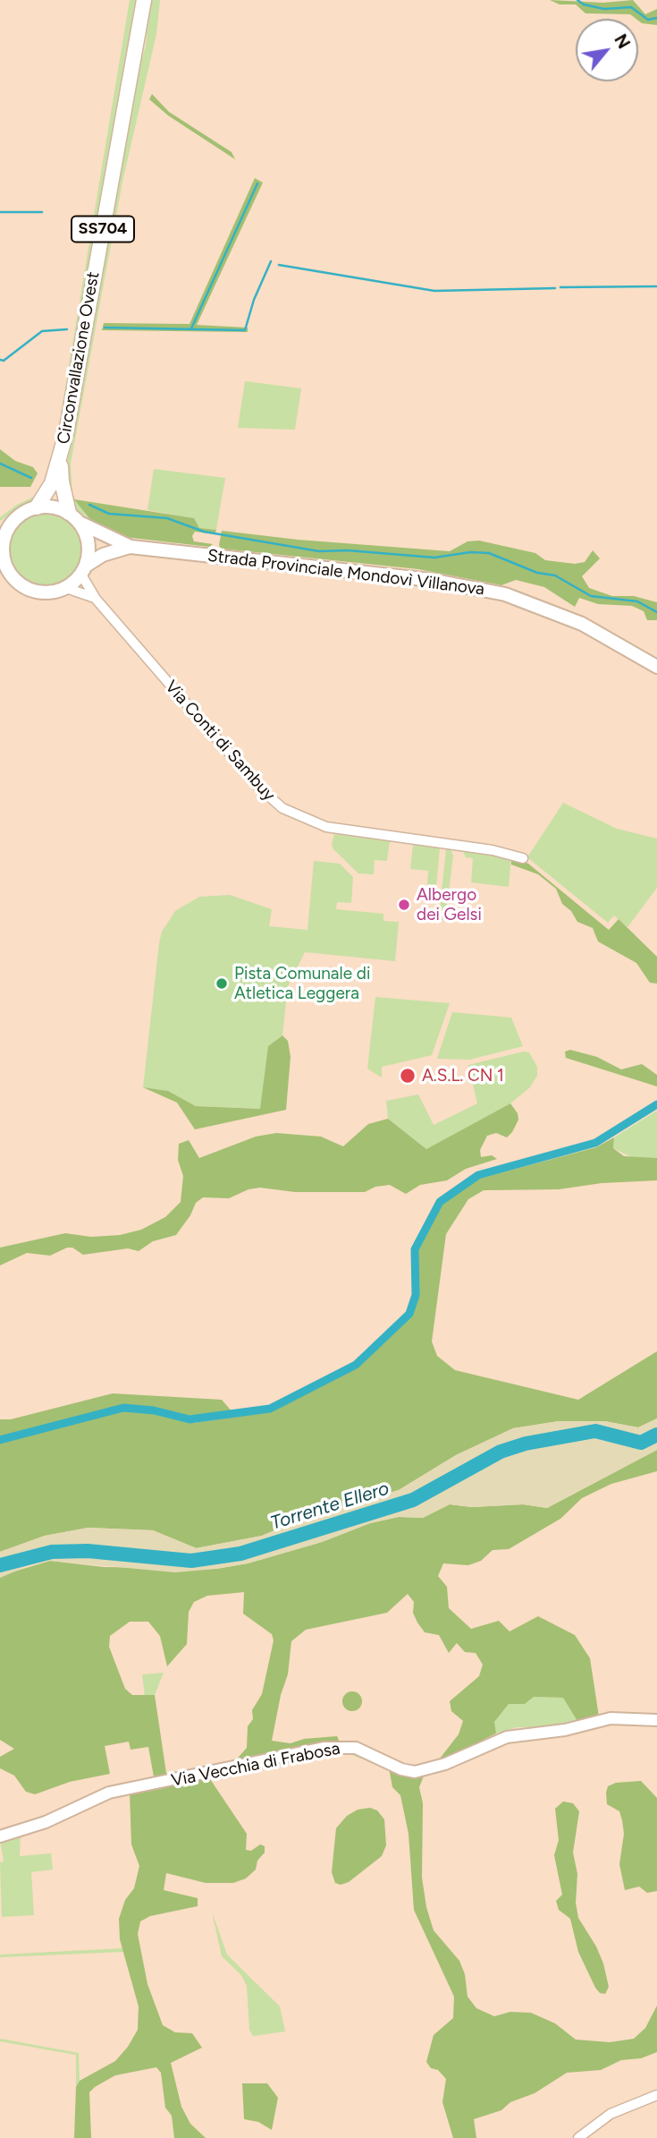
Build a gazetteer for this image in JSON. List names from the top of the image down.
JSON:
{
  "streets": {
    "highway": ["SS704", "Circonvallazione Ovest"],
    "main road": ["Strada Provinciale Mondovì Villanova"],
    "street": ["Via Conti di Sambuy", "Via Vecchia di Frabosa"]
  },
  "crossings": [
    ["SS704", "Circonvallazione Ovest"],
    ["SS704", "Strada Provinciale Mondovì Villanova"],
    ["SS704", "Via Conti di Sambuy"],
    ["Strada Provinciale Mondovì Villanova", "Via Conti di Sambuy"]
  ],
  "water": ["Torrente Ellero"],
  "places": ["Albergo dei Gelsi", "Pista Comunale di Atletica Leggera", "A.S.L. CN 1"],
  "north": "top right"
}
